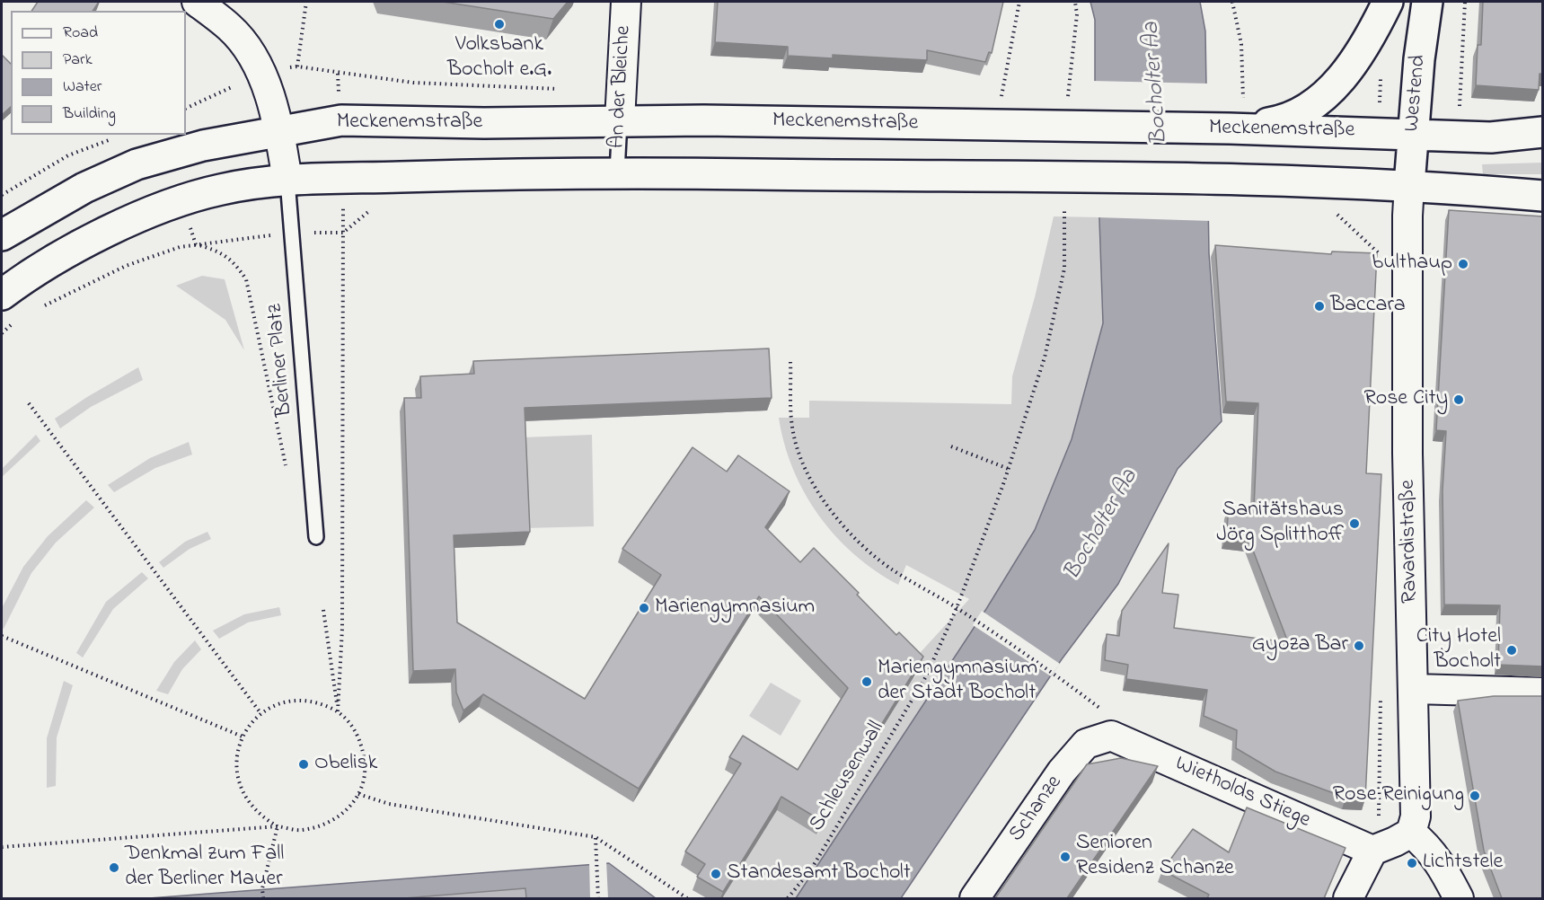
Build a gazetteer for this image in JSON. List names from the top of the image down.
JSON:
{
  "streets": {
    "main road": ["Westend", "Meckenemstraße"],
    "street": [
      "An der Bleiche",
      "Ravardistraße",
      "Wietholds Stiege",
      "Schanze"
    ],
    "lane": ["Berliner Platz"],
    "path": ["Schleusenwall"]
  },
  "crossings": [
    ["An der Bleiche", "Meckenemstraße"],
    ["Westend", "Meckenemstraße"],
    ["Westend", "Ravardistraße"],
    ["Wietholds Stiege", "Schanze"]
  ],
  "water": ["Bocholter Aa"],
  "places": [
    "Volksbank Bocholt e.G.",
    "bulthaup",
    "Baccara",
    "Rose City",
    "Sanitätshaus Jörg Splitthoff",
    "Mariengymnasium",
    "Gyoza Bar",
    "City Hotel Bocholt",
    "Mariengymnasium der Stadt Bocholt",
    "Obelisk",
    "Rose Reinigung",
    "Senioren Residenz Schanze",
    "Lichtstele",
    "Denkmal zum Fall der Berliner Mauer",
    "Standesamt Bocholt"
  ],
  "legend": [
    "Road",
    "Park",
    "Water",
    "Building"
  ]
}
